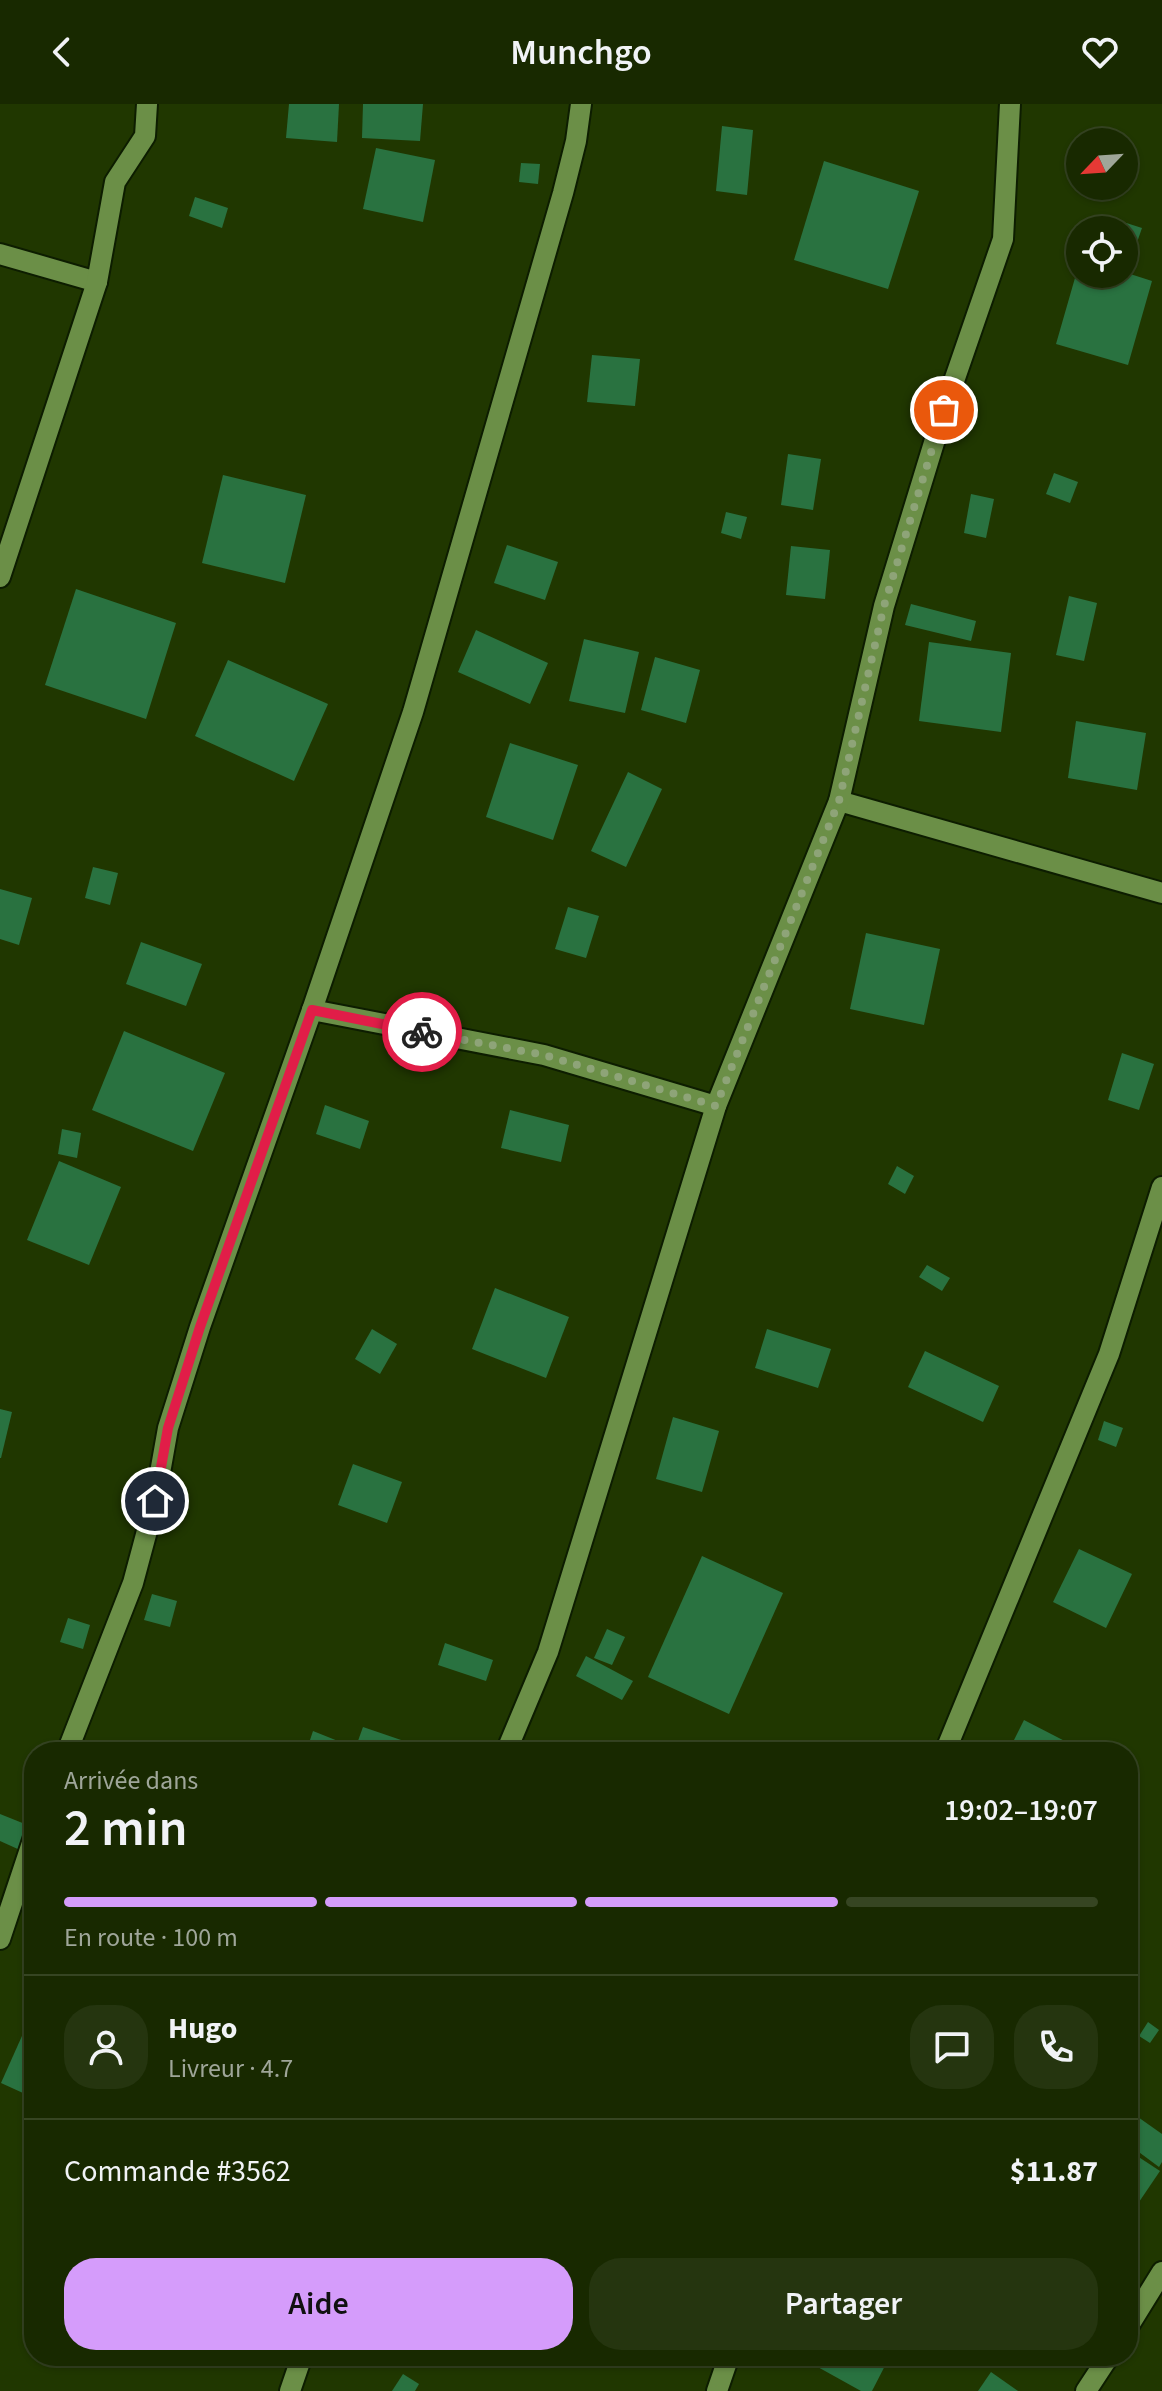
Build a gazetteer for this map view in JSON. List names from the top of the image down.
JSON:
{
  "north": "bottom left",
  "page": {
    "header": "Munchgo",
    "heading": ["2 min", "Arrivée dans", "19:02–19:07"],
    "panel": [
      "Hugo",
      "Livreur · 4.7",
      "Commande #3562",
      "$11.87"
    ],
    "bar": "En route · 100 m",
    "buttons": ["Aide", "Partager"]
  }
}
